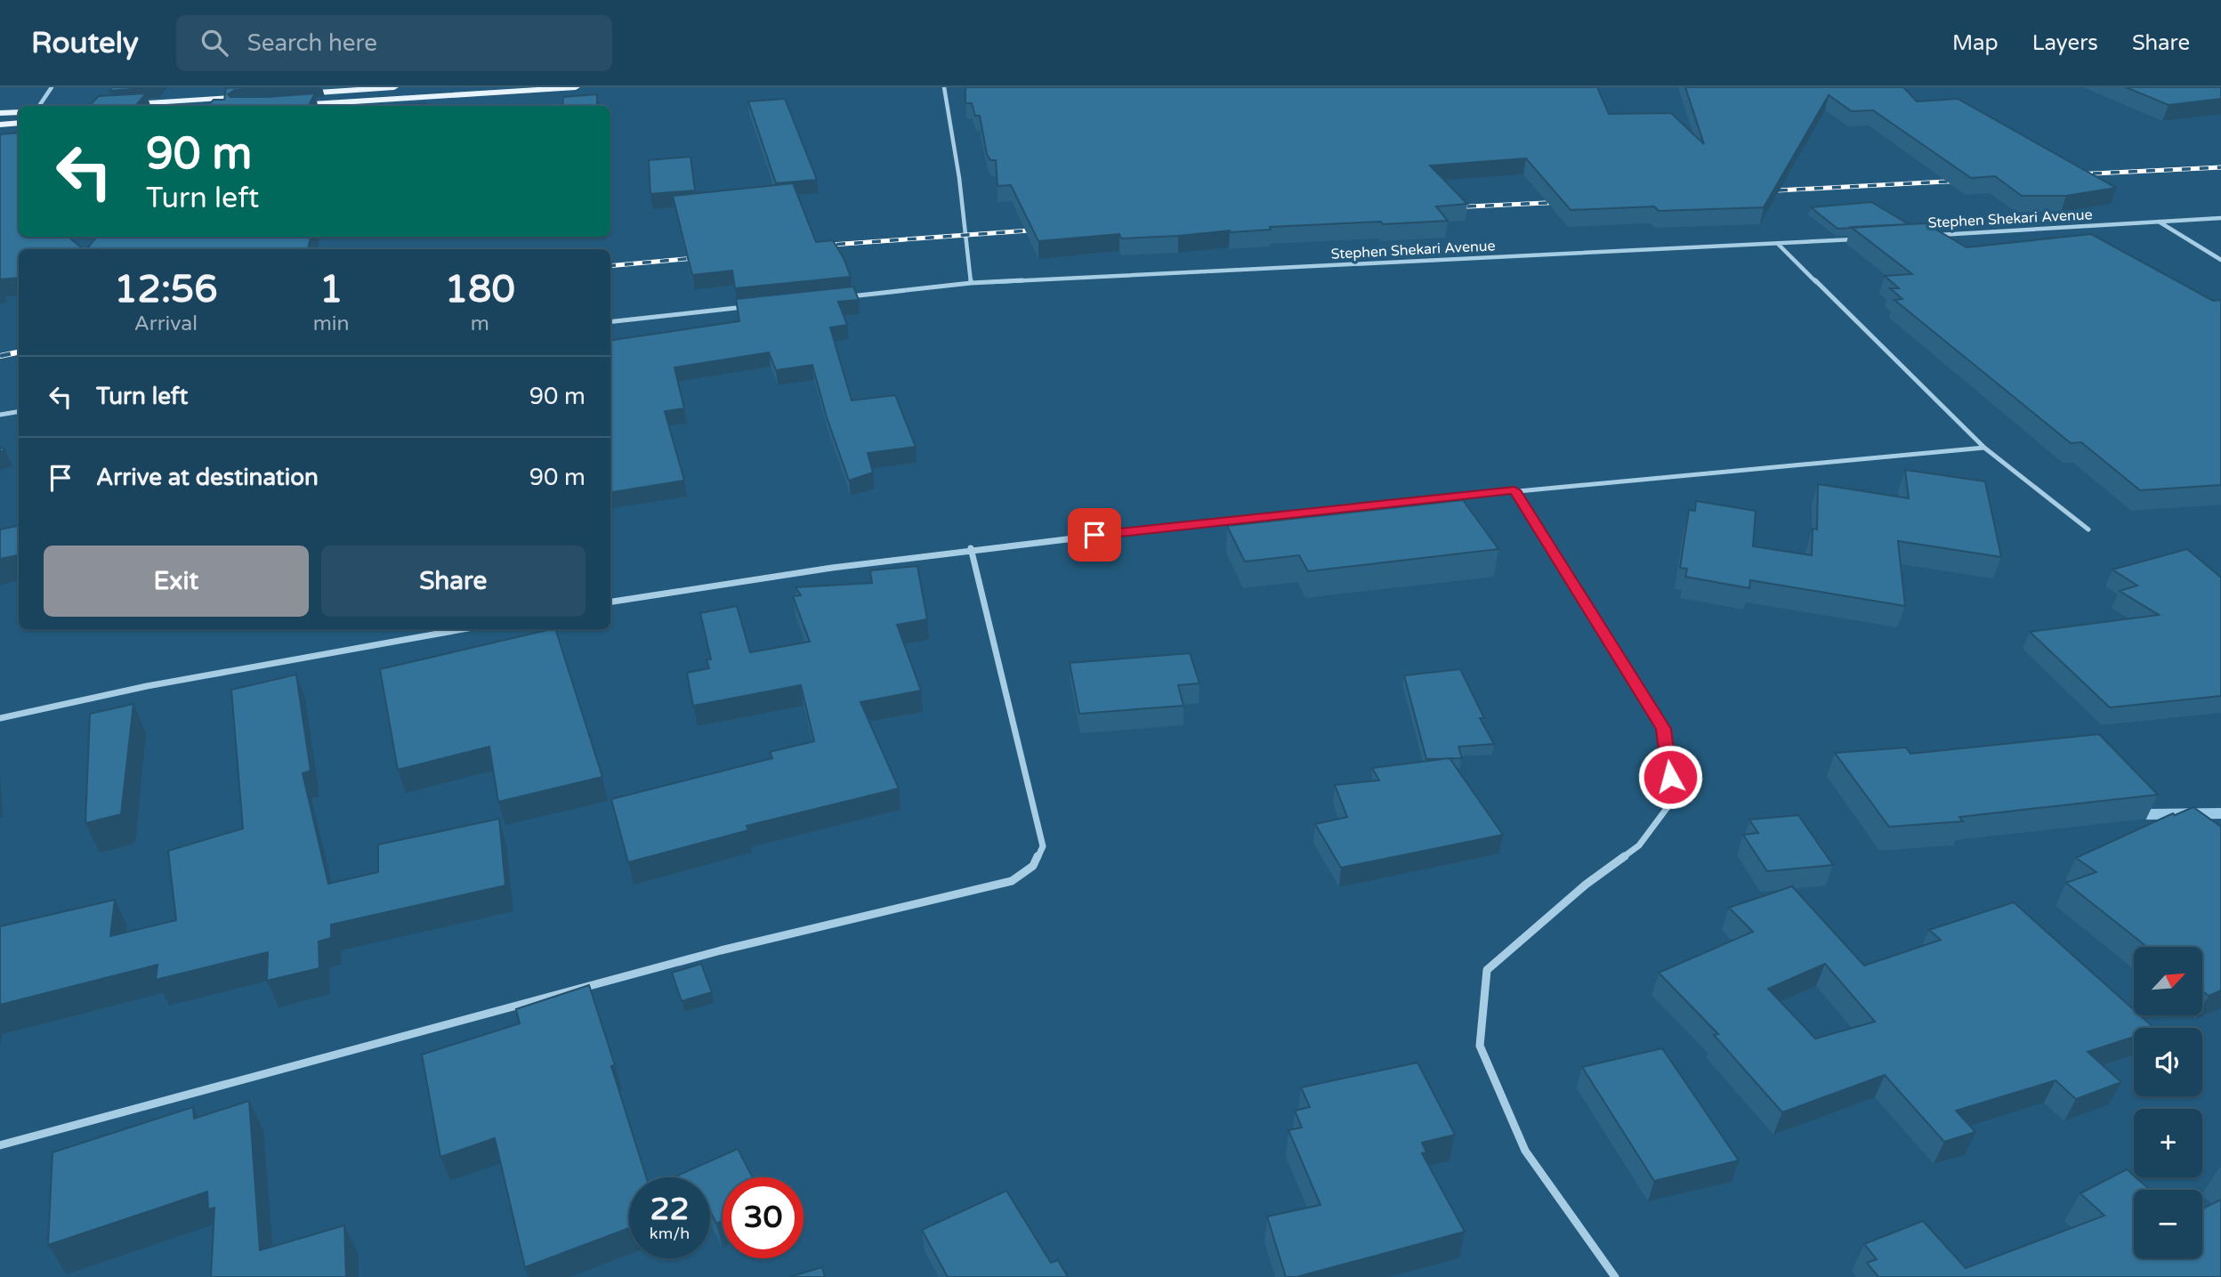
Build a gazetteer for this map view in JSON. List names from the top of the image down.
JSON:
{
  "streets": {
    "street": ["Stephen Shekari Avenue"]
  },
  "north": "top right",
  "page": {
    "header": "Routely",
    "search": "Search here",
    "nav": ["Map", "Layers", "Share"],
    "turn": ["90 m", "Turn left"],
    "eta": [
      "12:56",
      "Arrival",
      "1",
      "min",
      "180",
      "m"
    ],
    "list": [
      {
        "name": "Turn left",
        "value": "90 m"
      },
      {
        "name": "Arrive at destination",
        "value": "90 m"
      }
    ],
    "buttons": ["Exit", "Share"],
    "map_buttons": ["+", "−"],
    "speed": "22 km/h",
    "limit": "30"
  }
}
